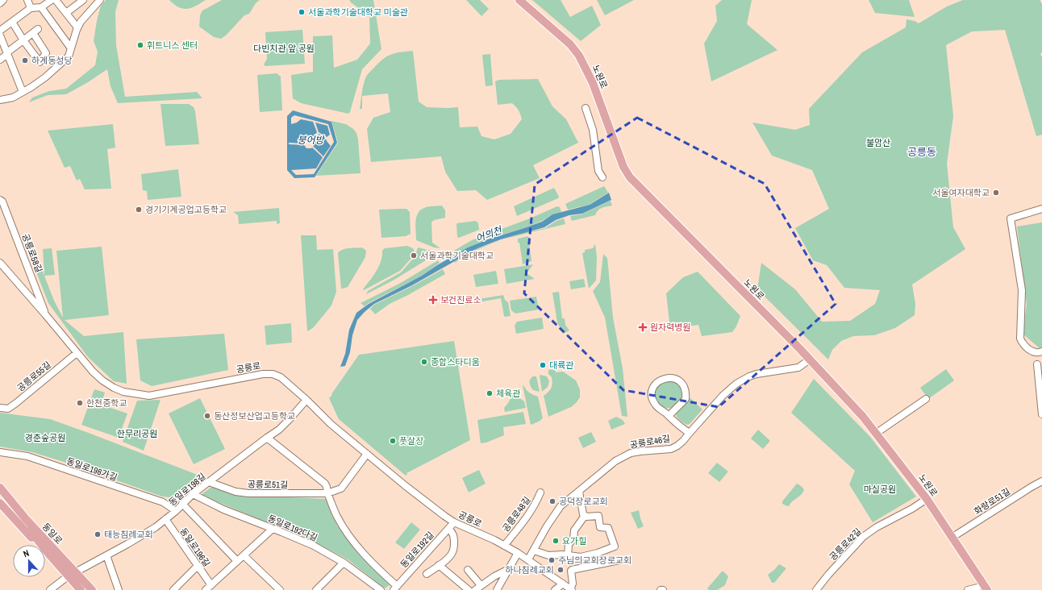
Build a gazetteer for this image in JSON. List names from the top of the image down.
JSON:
{
  "streets": {
    "main road": ["노원로", "동일로"],
    "street": [
      "공릉로58길",
      "공릉로",
      "공릉로55길",
      "공릉로46길",
      "동일로198가길",
      "공릉로51길",
      "동일로198길",
      "화랑로51길",
      "공릉로48길",
      "동일로192다길",
      "공릉로42길",
      "동일로196길",
      "동일로192길"
    ]
  },
  "crossings": [
    ["노원로", "공릉로46길"],
    ["노원로", "화랑로51길"],
    ["노원로", "공릉로42길"],
    ["공릉로58길", "공릉로"],
    ["공릉로", "공릉로55길"],
    ["공릉로", "공릉로46길"],
    ["공릉로", "공릉로51길"],
    ["공릉로", "동일로198길"],
    ["공릉로", "공릉로48길"],
    ["공릉로", "동일로192길"],
    ["동일로198가길", "동일로198길"],
    ["공릉로51길", "동일로198길"],
    ["동일로198길", "동일로192다길"],
    ["동일로198길", "동일로"],
    ["동일로198길", "동일로196길"]
  ],
  "districts": ["공릉동"],
  "water": ["붕어방", "어의천"],
  "parks": [
    "다빈치관 앞 공원",
    "불암산",
    "한무리공원",
    "경춘숲공원",
    "마실공원"
  ],
  "places": {
    "other": [
      "서울과학기술대학교 미술관",
      "휘트니스 센터",
      "하계동성당",
      "서울여자대학교",
      "경기기계공업고등학교",
      "서울과학기술대학교",
      "종합스타디움",
      "대륙관",
      "체육관",
      "한천중학교",
      "동산정보산업고등학교",
      "풋살장",
      "공덕장로교회",
      "태능침례교회",
      "요가힐",
      "주님의교회장로교회",
      "하나침례교회"
    ],
    "health": ["보건진료소", "원자력병원"]
  },
  "north": "top"
}
